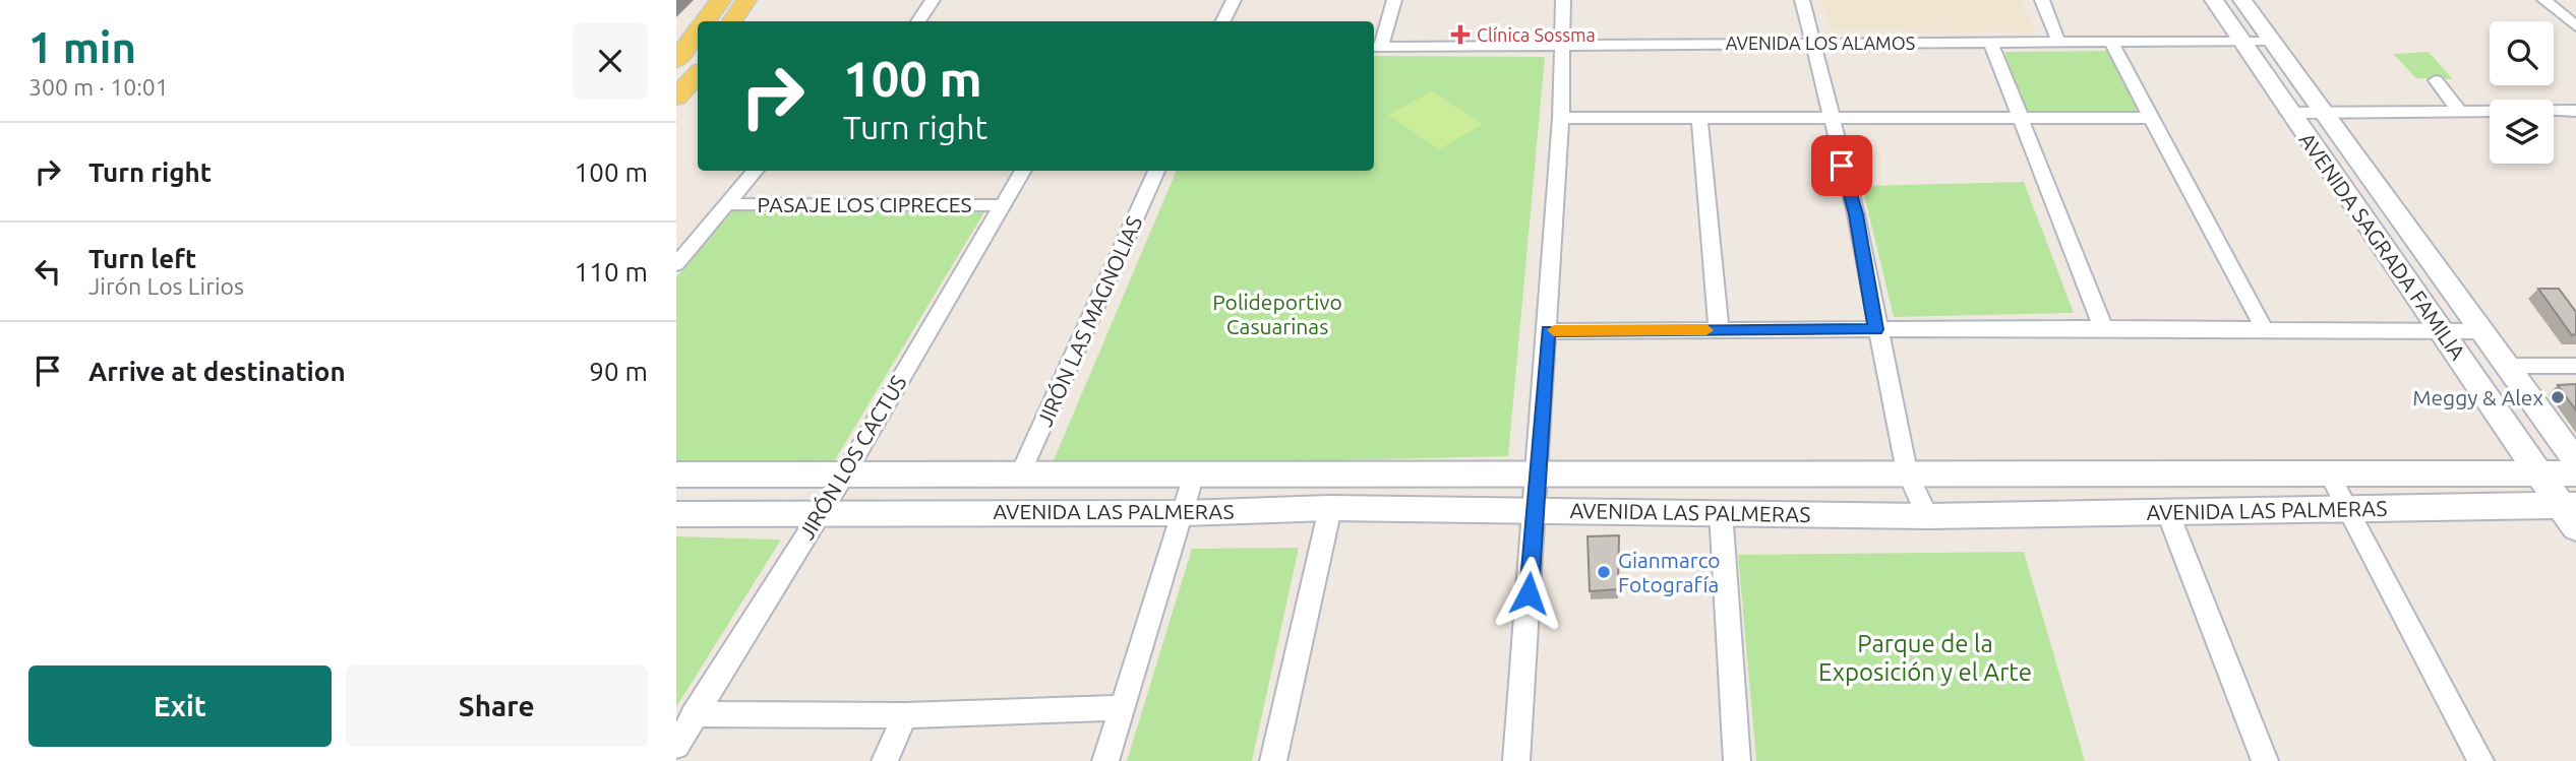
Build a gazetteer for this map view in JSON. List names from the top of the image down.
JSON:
{
  "streets": {
    "main road": ["AVENIDA SAGRADA FAMILIA", "AVENIDA LAS PALMERAS"],
    "street": [
      "AVENIDA LOS ALAMOS",
      "PASAJE LOS CIPRECES",
      "JIRÓN LAS MAGNOLIAS",
      "JIRÓN LOS CACTUS"
    ]
  },
  "crossings": [
    ["AVENIDA LOS ALAMOS", "AVENIDA SAGRADA FAMILIA"],
    ["PASAJE LOS CIPRECES", "JIRÓN LOS CACTUS"],
    ["AVENIDA SAGRADA FAMILIA", "AVENIDA LAS PALMERAS"],
    ["JIRÓN LAS MAGNOLIAS", "AVENIDA LAS PALMERAS"],
    ["JIRÓN LOS CACTUS", "AVENIDA LAS PALMERAS"]
  ],
  "parks": ["Polideportivo Casuarinas", "Parque de la Exposición y el Arte"],
  "places": {
    "health": ["Clínica Sossma"],
    "other": ["Meggy & Alex", "Gianmarco Fotografía"]
  },
  "page": {
    "heading": ["1 min", "300 m · 10:01"],
    "turn": ["100 m", "Turn right"],
    "list": [
      {
        "name": "Turn right",
        "value": "100 m"
      },
      {
        "name": "Turn left",
        "note": "Jirón Los Lirios",
        "value": "110 m"
      },
      {
        "name": "Arrive at destination",
        "value": "90 m"
      }
    ],
    "buttons": ["Exit", "Share"]
  }
}
